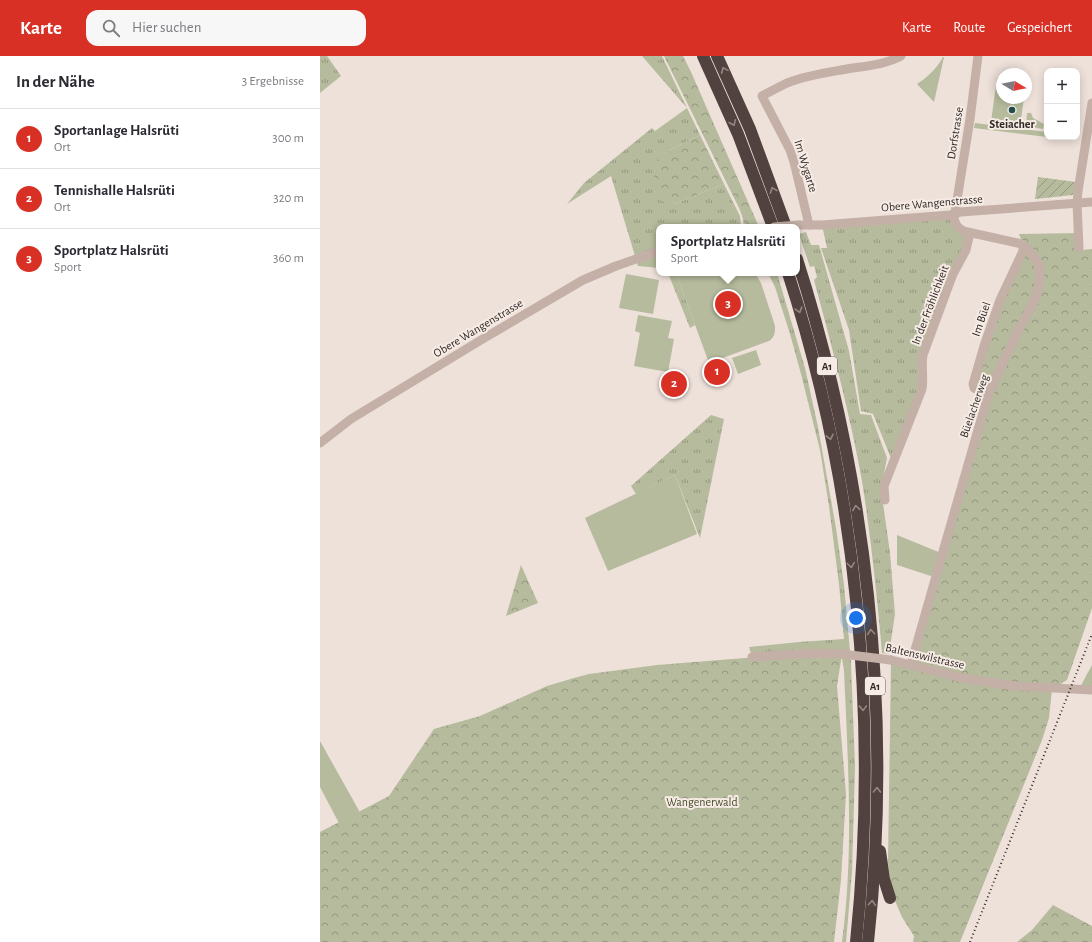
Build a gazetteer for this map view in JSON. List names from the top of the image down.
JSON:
{
  "streets": {
    "highway": ["A1"],
    "street": [
      "Dorfstrasse",
      "Im Wygarte",
      "Obere Wangenstrasse",
      "In der Fröhlichkeit",
      "Im Büel",
      "Büelacherweg",
      "Baltenswilstrasse"
    ]
  },
  "crossings": [
    ["Dorfstrasse", "Obere Wangenstrasse"],
    ["Im Wygarte", "Obere Wangenstrasse"],
    ["Im Büel", "Büelacherweg"],
    ["Büelacherweg", "Baltenswilstrasse"]
  ],
  "parks": ["Wangenerwald"],
  "places": ["Steiacher"],
  "north": "right",
  "page": {
    "header": "Karte",
    "search": "Hier suchen",
    "nav": ["Karte", "Route", "Gespeichert"],
    "heading": ["In der Nähe", "3 Ergebnisse"],
    "map_buttons": ["+", "−"],
    "list": [
      {
        "mark": "1",
        "name": "Sportanlage Halsrüti",
        "note": "Ort",
        "value": "300 m"
      },
      {
        "mark": "2",
        "name": "Tennishalle Halsrüti",
        "note": "Ort",
        "value": "320 m"
      },
      {
        "mark": "3",
        "name": "Sportplatz Halsrüti",
        "note": "Sport",
        "value": "360 m"
      }
    ],
    "popup": ["Sportplatz Halsrüti", "Sport"],
    "pins": ["3", "1", "2"]
  }
}
